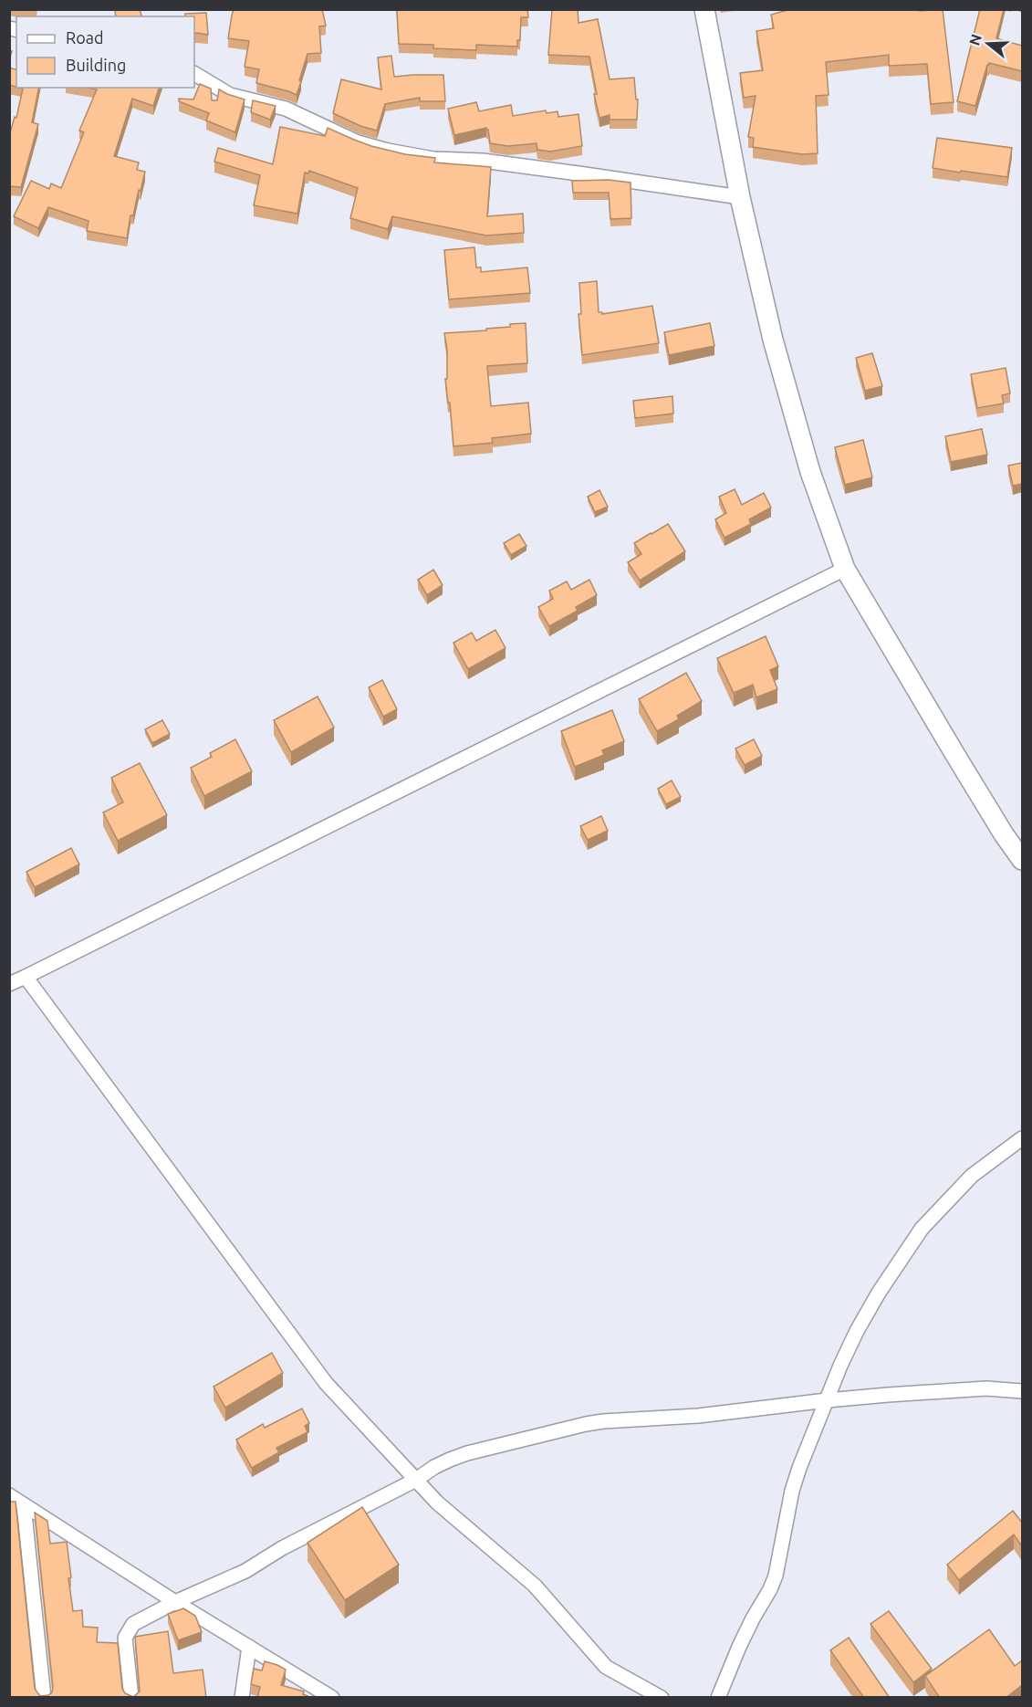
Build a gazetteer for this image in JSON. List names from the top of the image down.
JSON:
{
  "legend": ["Road", "Building"],
  "north": "left"
}
